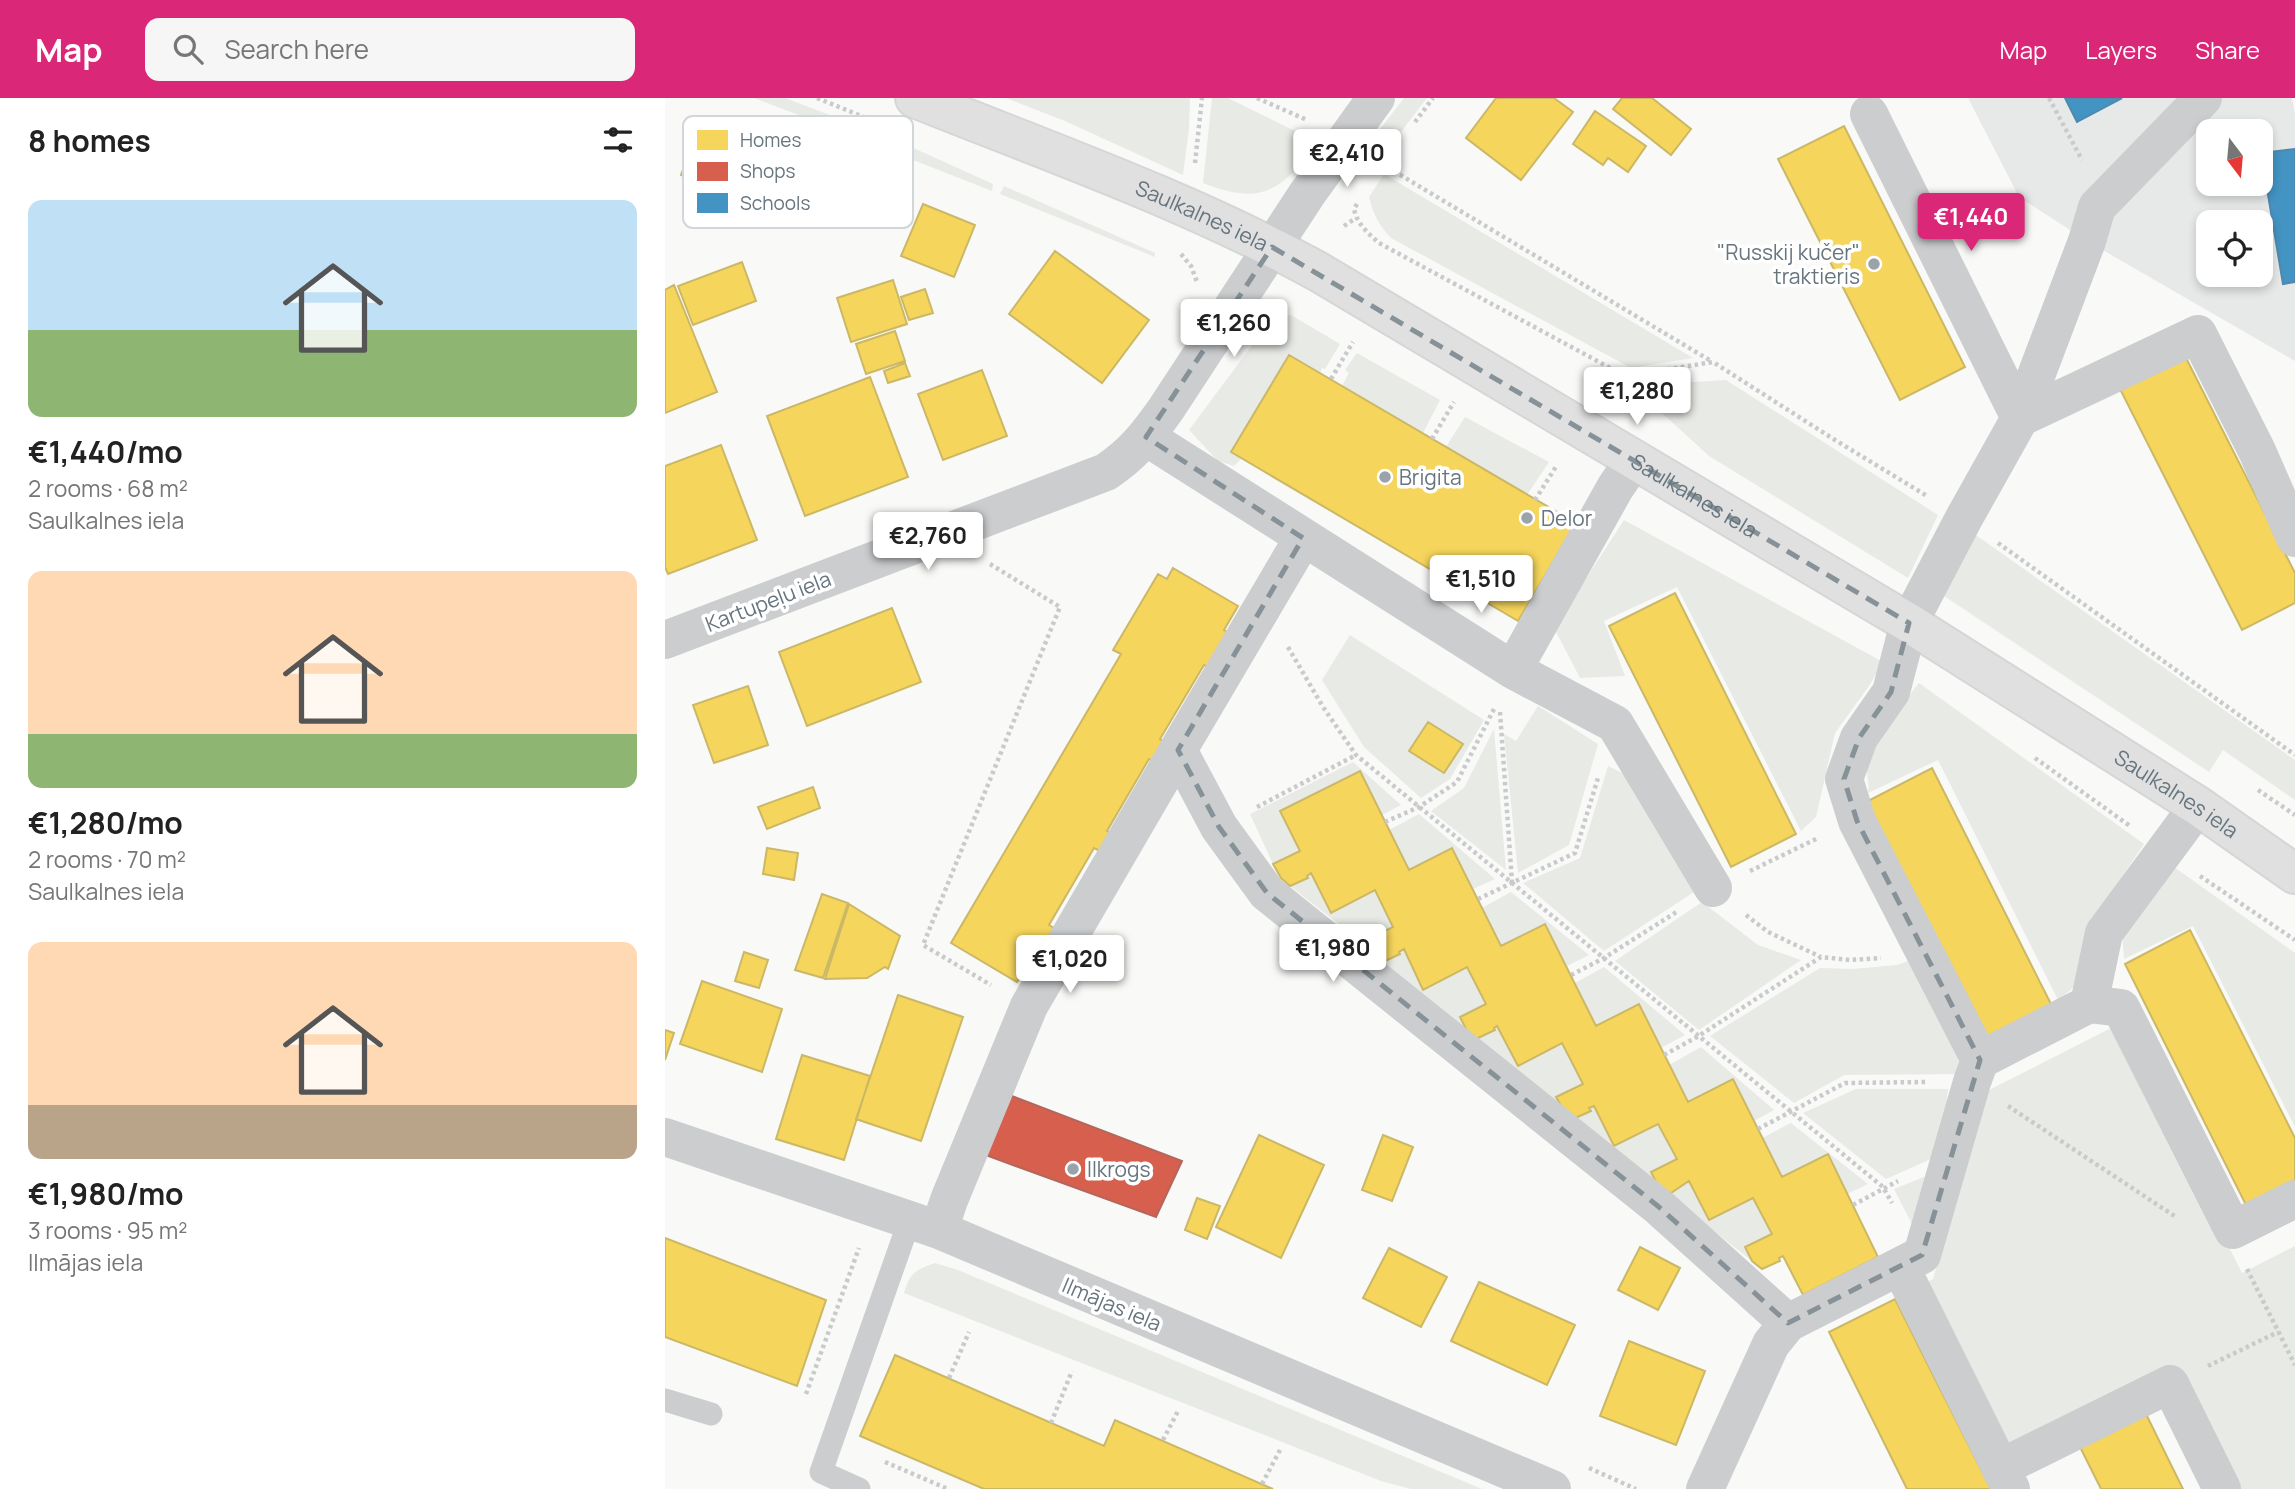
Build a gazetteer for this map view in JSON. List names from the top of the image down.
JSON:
{
  "streets": {
    "street": ["Saulkalnes iela", "Kartupeļu iela", "Ilmājas iela"]
  },
  "crossings": [
    ["Saulkalnes iela", "Kartupeļu iela"]
  ],
  "places": [
    "\"Russkij kučer\" traktieris",
    "Brigita",
    "Delor",
    "Ilkrogs"
  ],
  "legend": ["Homes", "Shops", "Schools"],
  "north": "bottom",
  "page": {
    "header": "Map",
    "search": "Search here",
    "nav": ["Map", "Layers", "Share"],
    "heading": "8 homes",
    "price": [
      "€2,410",
      "€1,440",
      "€1,260",
      "€1,280",
      "€2,760",
      "€1,510",
      "€1,980",
      "€1,020"
    ],
    "list": [
      {
        "name": "€1,440/mo",
        "note": "2 rooms · 68 m² · Saulkalnes iela"
      },
      {
        "name": "€1,280/mo",
        "note": "2 rooms · 70 m² · Saulkalnes iela"
      },
      {
        "name": "€1,980/mo",
        "note": "3 rooms · 95 m² · Ilmājas iela"
      }
    ]
  }
}
